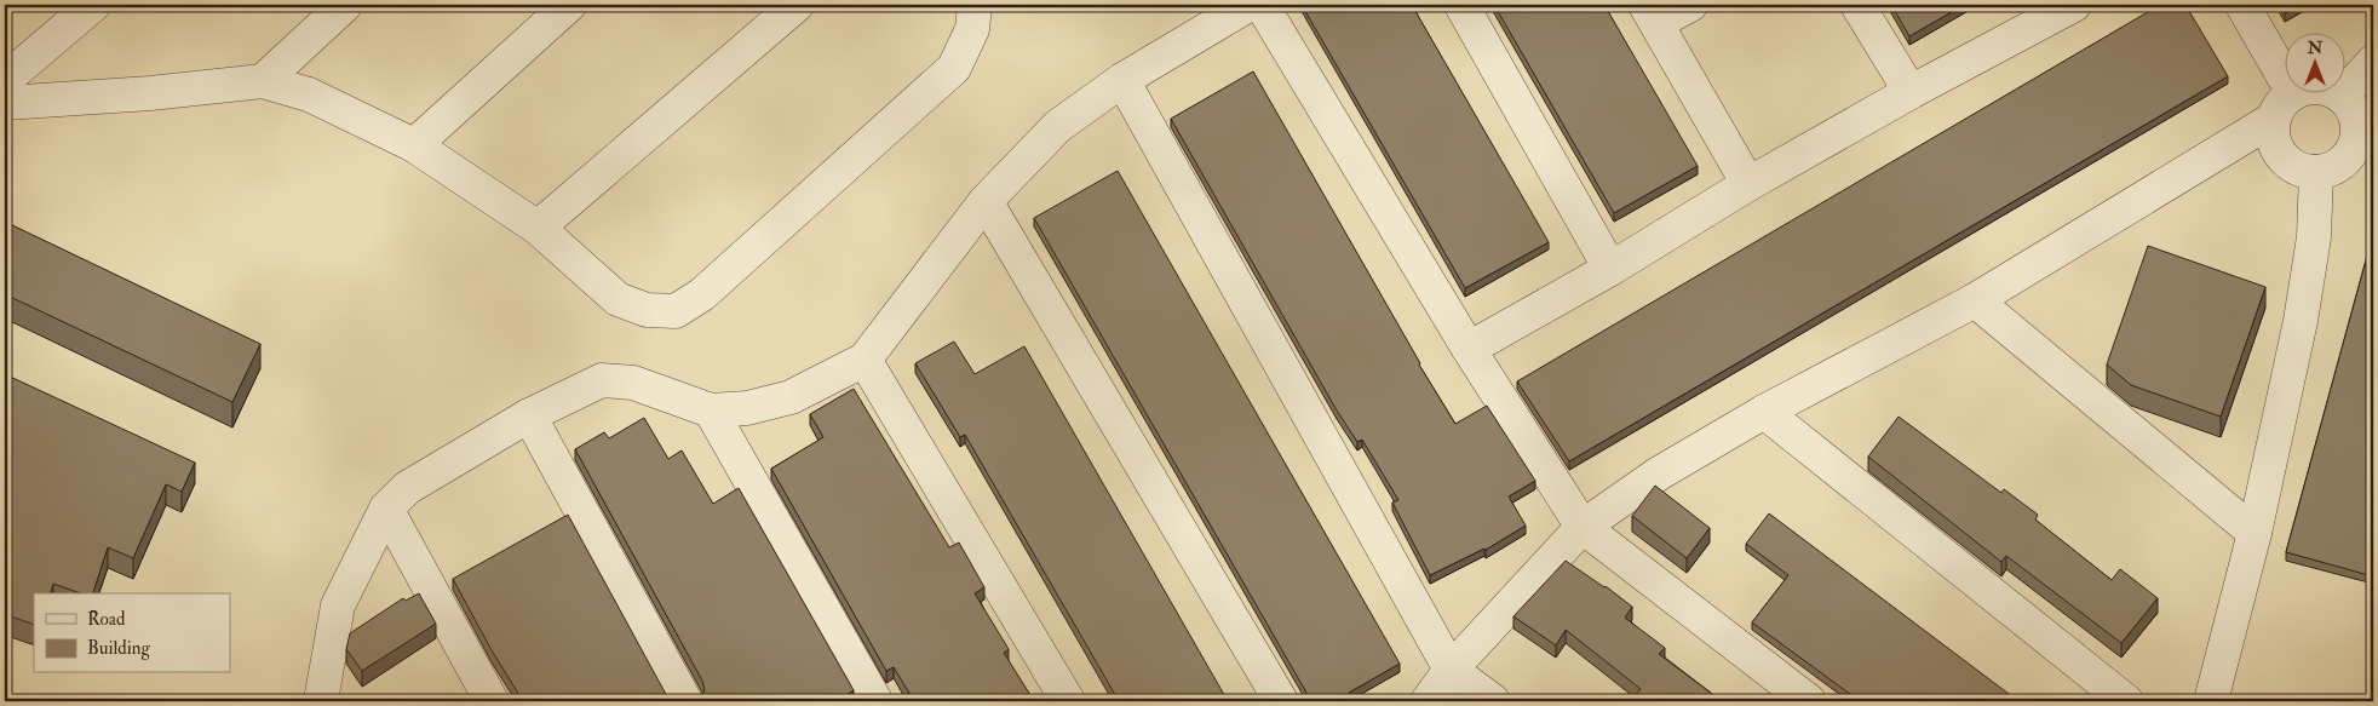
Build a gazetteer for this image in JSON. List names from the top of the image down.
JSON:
{
  "legend": ["Road", "Building"],
  "north": "top"
}
